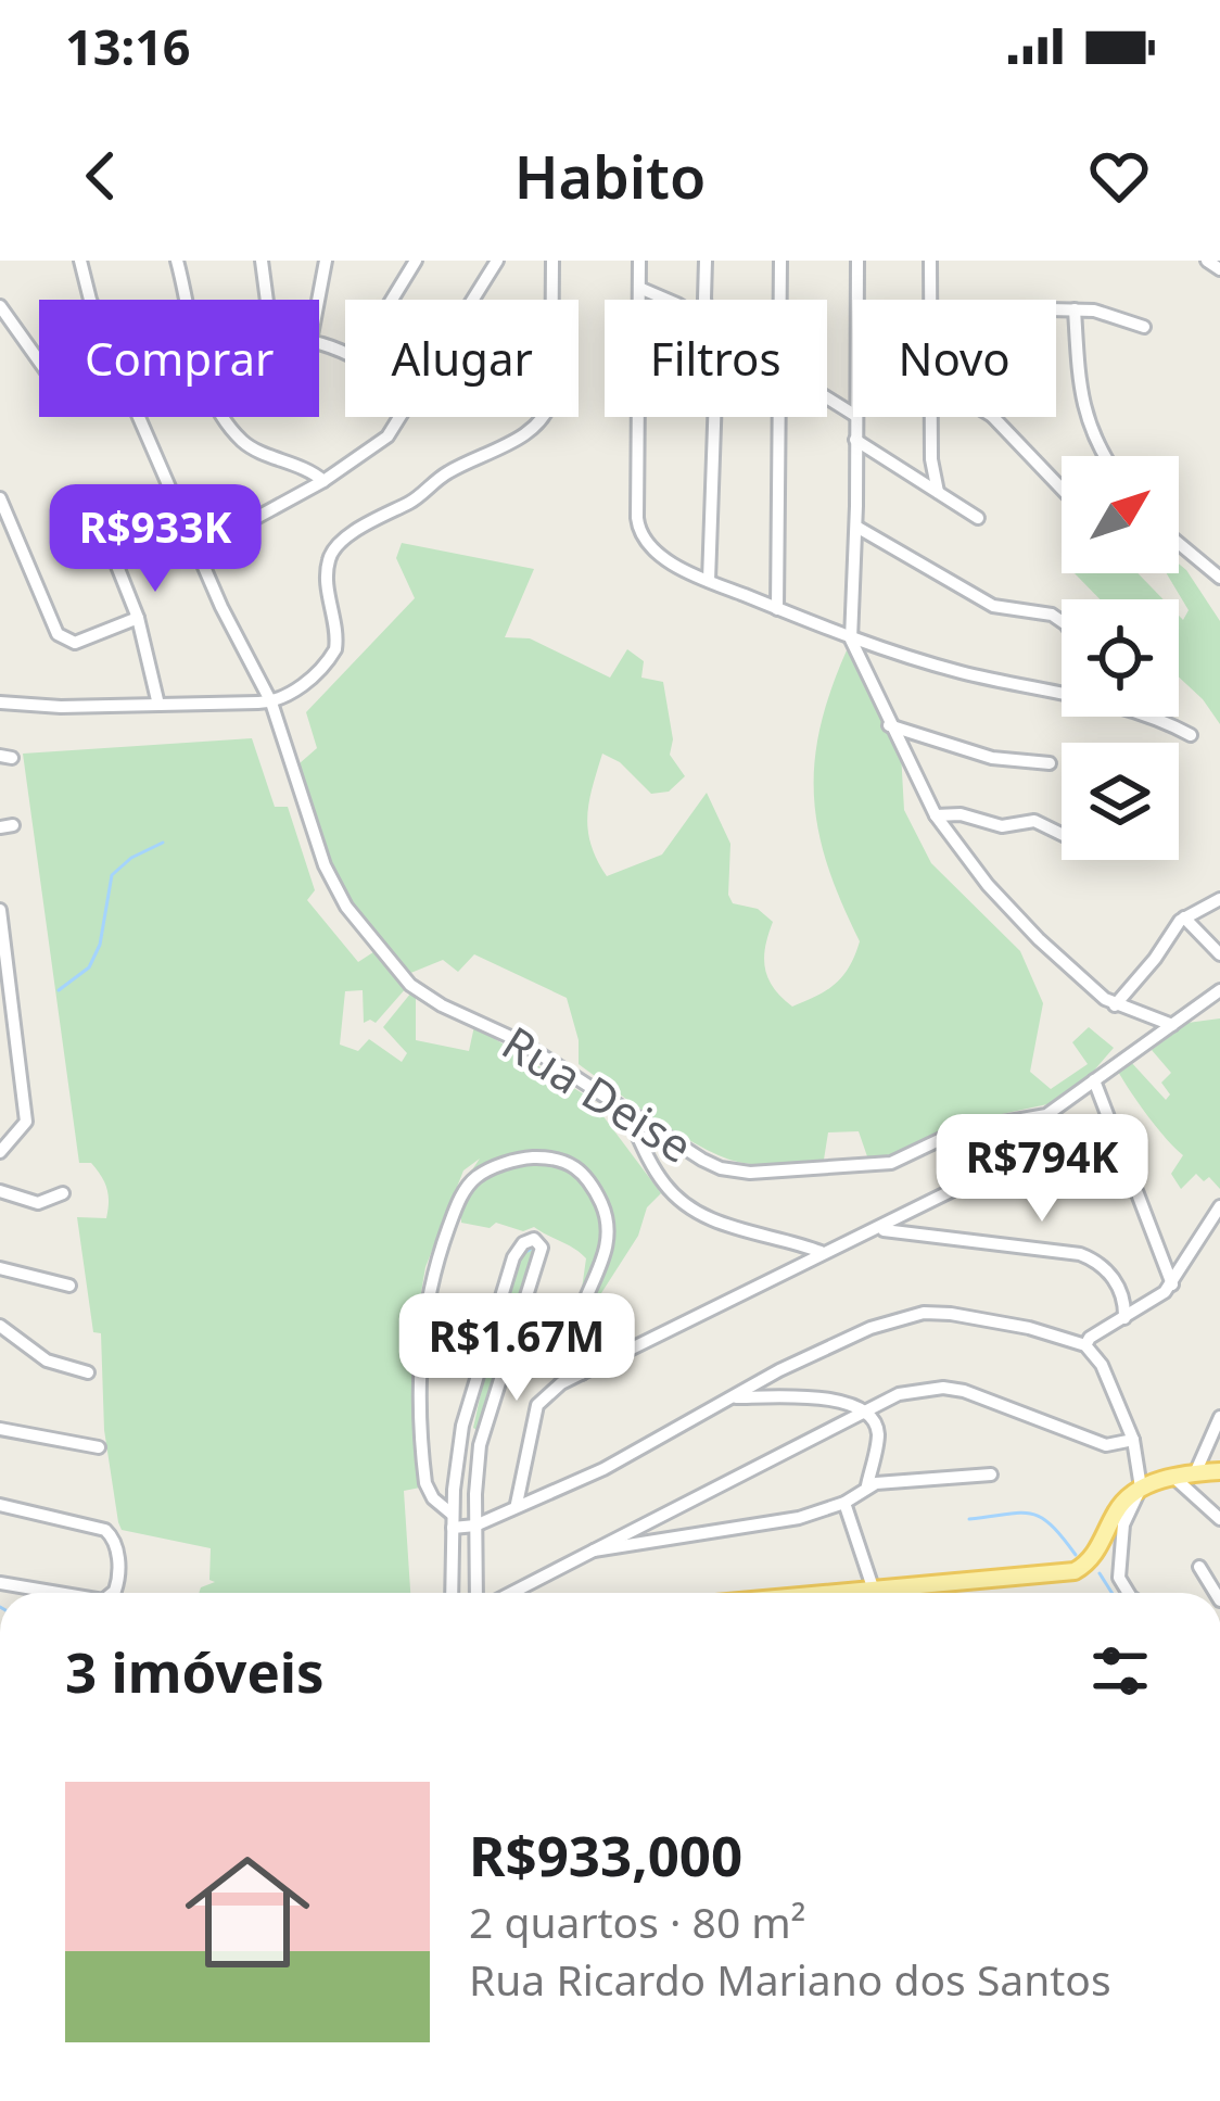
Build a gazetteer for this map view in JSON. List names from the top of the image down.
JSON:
{
  "streets": {
    "street": ["Rua Deise"]
  },
  "north": "top right",
  "page": {
    "status": "13:16",
    "header": "Habito",
    "chip": [
      "Comprar",
      "Alugar",
      "Filtros",
      "Novo"
    ],
    "price": ["R$933K", "R$794K", "R$1.67M"],
    "heading": "3 imóveis",
    "list": [
      {
        "name": "R$933,000",
        "note": "2 quartos · 80 m² · Rua Ricardo Mariano dos Santos"
      }
    ]
  }
}
